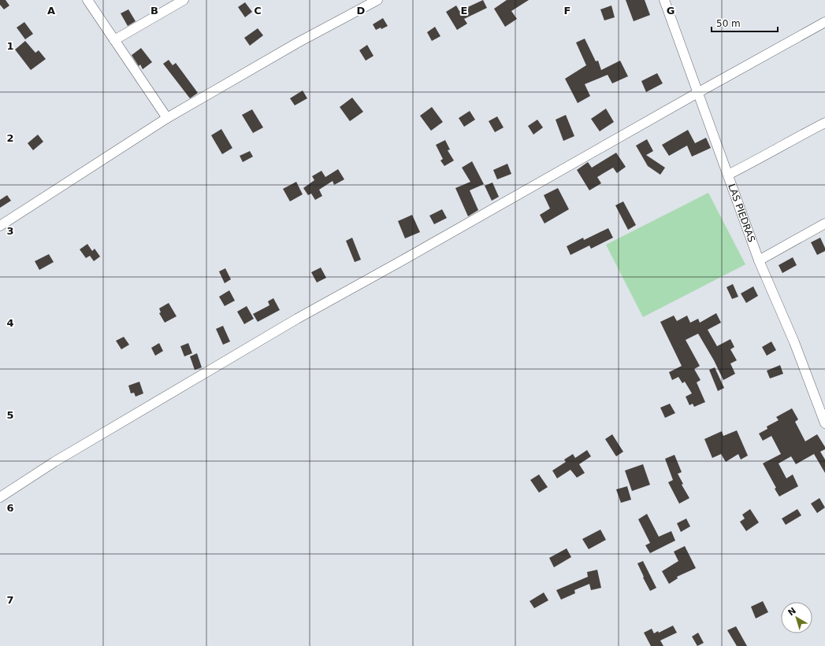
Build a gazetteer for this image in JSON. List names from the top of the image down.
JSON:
{
  "streets": {
    "street": ["LAS PIEDRAS"]
  },
  "scale_bar": "50 m",
  "north": "top left",
  "grid": {
    "columns": [
      "A",
      "B",
      "C",
      "D",
      "E",
      "F",
      "G"
    ],
    "rows": [
      "1",
      "2",
      "3",
      "4",
      "5",
      "6",
      "7"
    ]
  }
}
